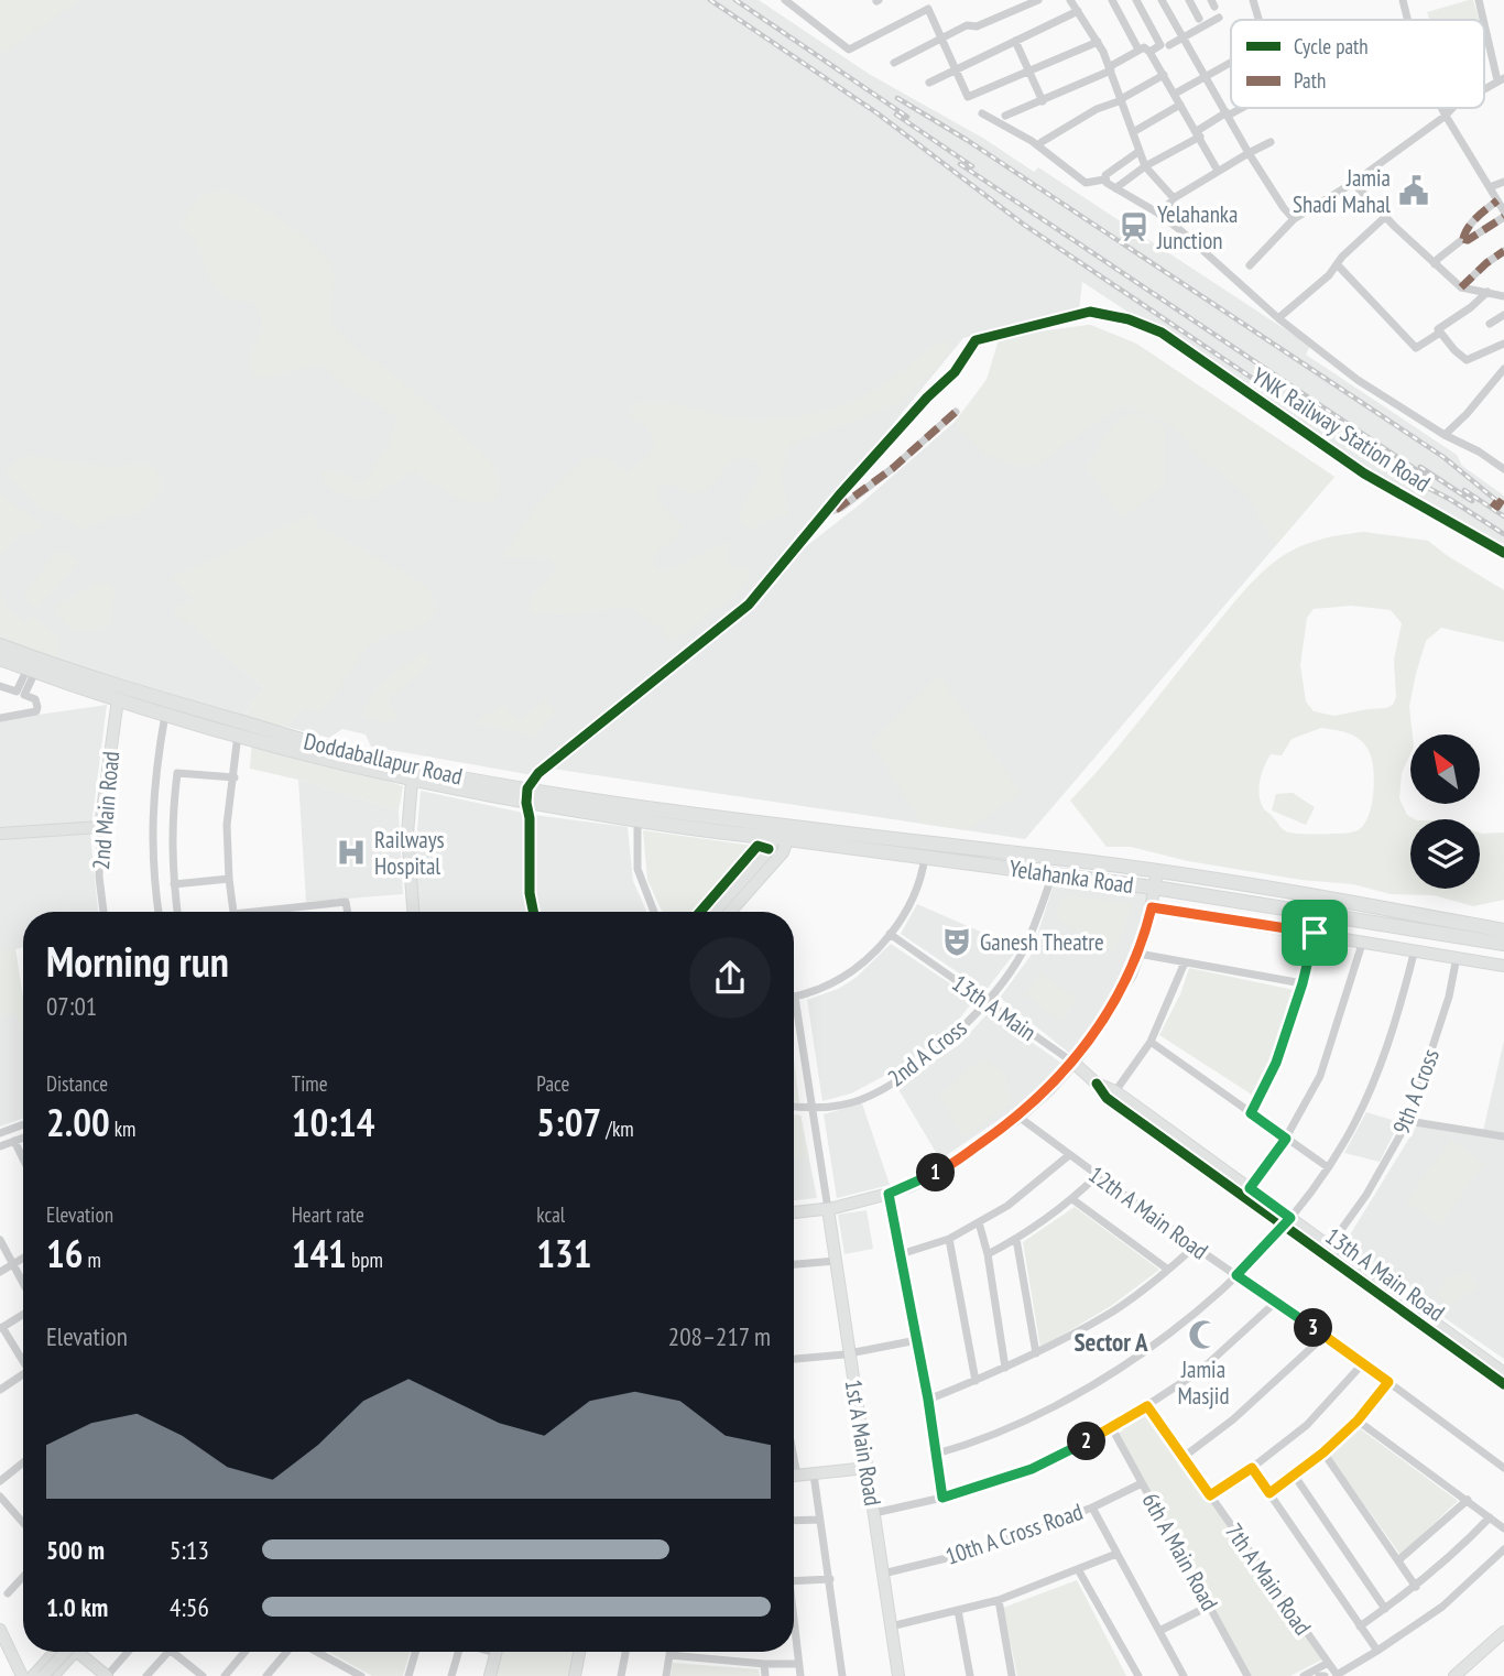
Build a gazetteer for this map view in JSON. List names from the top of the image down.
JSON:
{
  "streets": {
    "main road": ["Doddaballapur Road", "Yelahanka Road"],
    "street": [
      "YNK Railway Station Road",
      "2nd Main Road",
      "13th A Main",
      "2nd A Cross",
      "9th A Cross",
      "12th A Main Road",
      "13th A Main Road",
      "1st A Main Road",
      "10th A Cross Road",
      "6th A Main Road",
      "7th A Main Road"
    ]
  },
  "crossings": [
    ["YNK Railway Station Road", "Doddaballapur Road"],
    ["Doddaballapur Road", "2nd Main Road"],
    ["Doddaballapur Road", "Yelahanka Road"],
    ["Yelahanka Road", "2nd A Cross"],
    ["13th A Main", "2nd A Cross"],
    ["13th A Main", "13th A Main Road"],
    ["9th A Cross", "13th A Main Road"],
    ["1st A Main Road", "10th A Cross Road"],
    ["10th A Cross Road", "6th A Main Road"]
  ],
  "districts": ["Sector A"],
  "places": {
    "public building": ["Jamia Shadi Mahal"],
    "station": ["Yelahanka Junction"],
    "hospital": ["Railways Hospital"],
    "theatre": ["Ganesh Theatre"],
    "mosque": ["Jamia Masjid"]
  },
  "legend": ["Cycle path", "Path"],
  "north": "top left",
  "page": {
    "heading": ["Morning run", "07:01"],
    "stats": [
      ["Distance", "2.00 km"],
      ["Time", "10:14"],
      ["Pace", "5:07 /km"],
      ["Elevation", "16 m"],
      ["Heart rate", "141 bpm"],
      ["kcal", "131"]
    ],
    "pins": ["1", "3", "2"],
    "chart": ["Elevation", "208–217 m"],
    "list": [
      {
        "name": "500 m",
        "note": "5:13"
      },
      {
        "name": "1.0 km",
        "note": "4:56"
      }
    ]
  }
}
